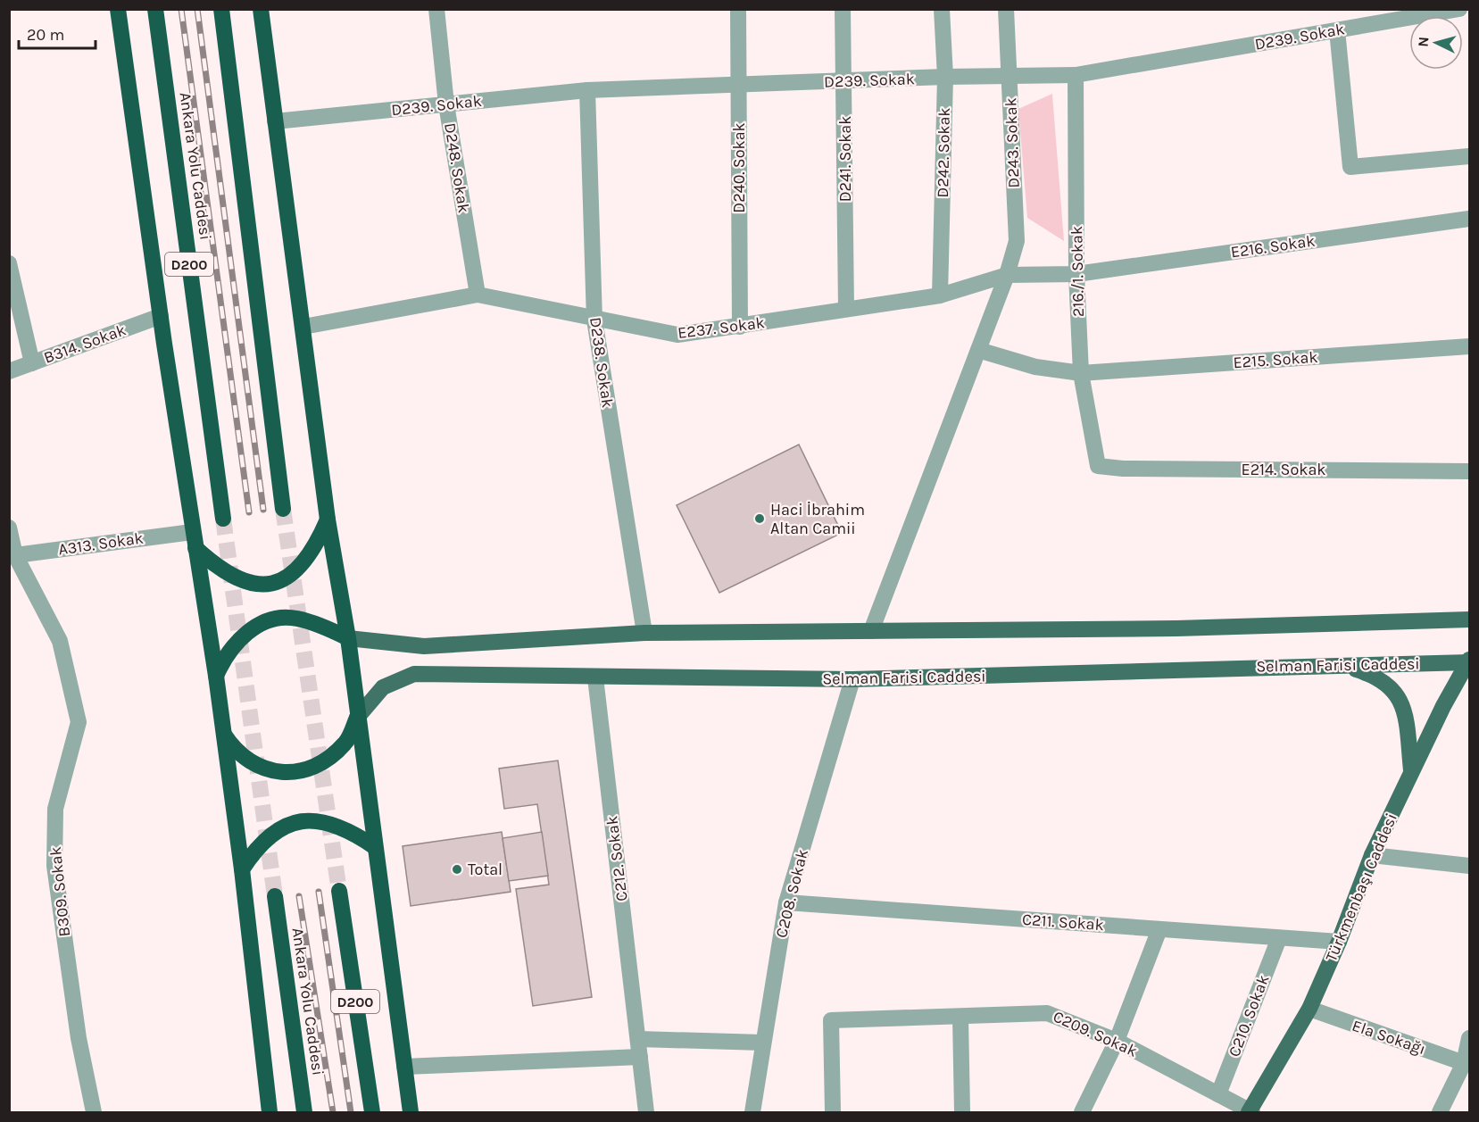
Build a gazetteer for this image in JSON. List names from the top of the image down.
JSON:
{
  "streets": {
    "highway": ["Ankara Yolu Caddesi", "D200"],
    "main road": ["Selman Farisi Caddesi", "Türkmenbaşı Caddesi"],
    "street": [
      "D239. Sokak",
      "D243. Sokak",
      "D242. Sokak",
      "D241. Sokak",
      "D248. Sokak",
      "D240. Sokak",
      "E216. Sokak",
      "216./1. Sokak",
      "E237. Sokak",
      "B314. Sokak",
      "E215. Sokak",
      "D238. Sokak",
      "E214. Sokak",
      "A313. Sokak",
      "C212. Sokak",
      "B309. Sokak",
      "C208. Sokak",
      "C211. Sokak",
      "C210. Sokak",
      "C209. Sokak",
      "Ela Sokağı"
    ]
  },
  "crossings": [
    ["D239. Sokak", "D243. Sokak"],
    ["D239. Sokak", "D242. Sokak"],
    ["D239. Sokak", "D241. Sokak"],
    ["D239. Sokak", "D248. Sokak"],
    ["D239. Sokak", "D240. Sokak"],
    ["D239. Sokak", "216./1. Sokak"],
    ["D239. Sokak", "D238. Sokak"],
    ["D243. Sokak", "E237. Sokak"],
    ["D243. Sokak", "E215. Sokak"],
    ["D242. Sokak", "E237. Sokak"],
    ["D241. Sokak", "E237. Sokak"],
    ["D248. Sokak", "E237. Sokak"],
    ["D240. Sokak", "E237. Sokak"],
    ["E216. Sokak", "216./1. Sokak"],
    ["E216. Sokak", "E237. Sokak"],
    ["216./1. Sokak", "E237. Sokak"],
    ["216./1. Sokak", "E215. Sokak"],
    ["216./1. Sokak", "E214. Sokak"],
    ["E237. Sokak", "D238. Sokak"],
    ["A313. Sokak", "B309. Sokak"],
    ["Selman Farisi Caddesi", "C212. Sokak"],
    ["Selman Farisi Caddesi", "Türkmenbaşı Caddesi"],
    ["Selman Farisi Caddesi", "C208. Sokak"],
    ["Türkmenbaşı Caddesi", "C211. Sokak"],
    ["Türkmenbaşı Caddesi", "C209. Sokak"],
    ["Türkmenbaşı Caddesi", "Ela Sokağı"],
    ["C208. Sokak", "C211. Sokak"],
    ["C211. Sokak", "C210. Sokak"],
    ["C210. Sokak", "C209. Sokak"]
  ],
  "places": ["Haci İbrahim Altan Camii", "Total"],
  "scale_bar": "20 m",
  "north": "left"
}
